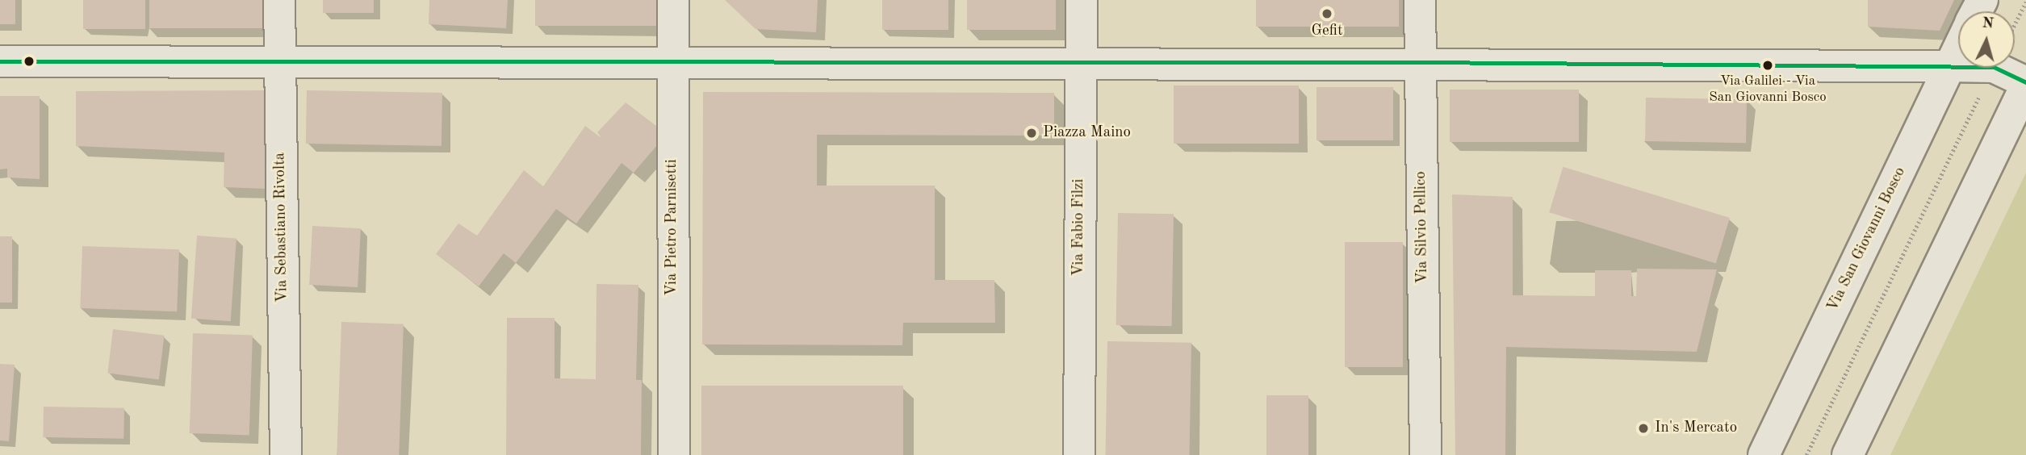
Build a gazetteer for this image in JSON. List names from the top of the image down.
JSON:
{
  "streets": {
    "street": [
      "Via Sebastiano Rivolta",
      "Via Pietro Parnisetti",
      "Via Fabio Filzi",
      "Via Silvio Pellico",
      "Via San Giovanni Bosco"
    ]
  },
  "places": [
    "Gefit",
    "Via Galilei - Via San Giovanni Bosco",
    "Piazza Maino",
    "In's Mercato"
  ],
  "north": "top"
}
